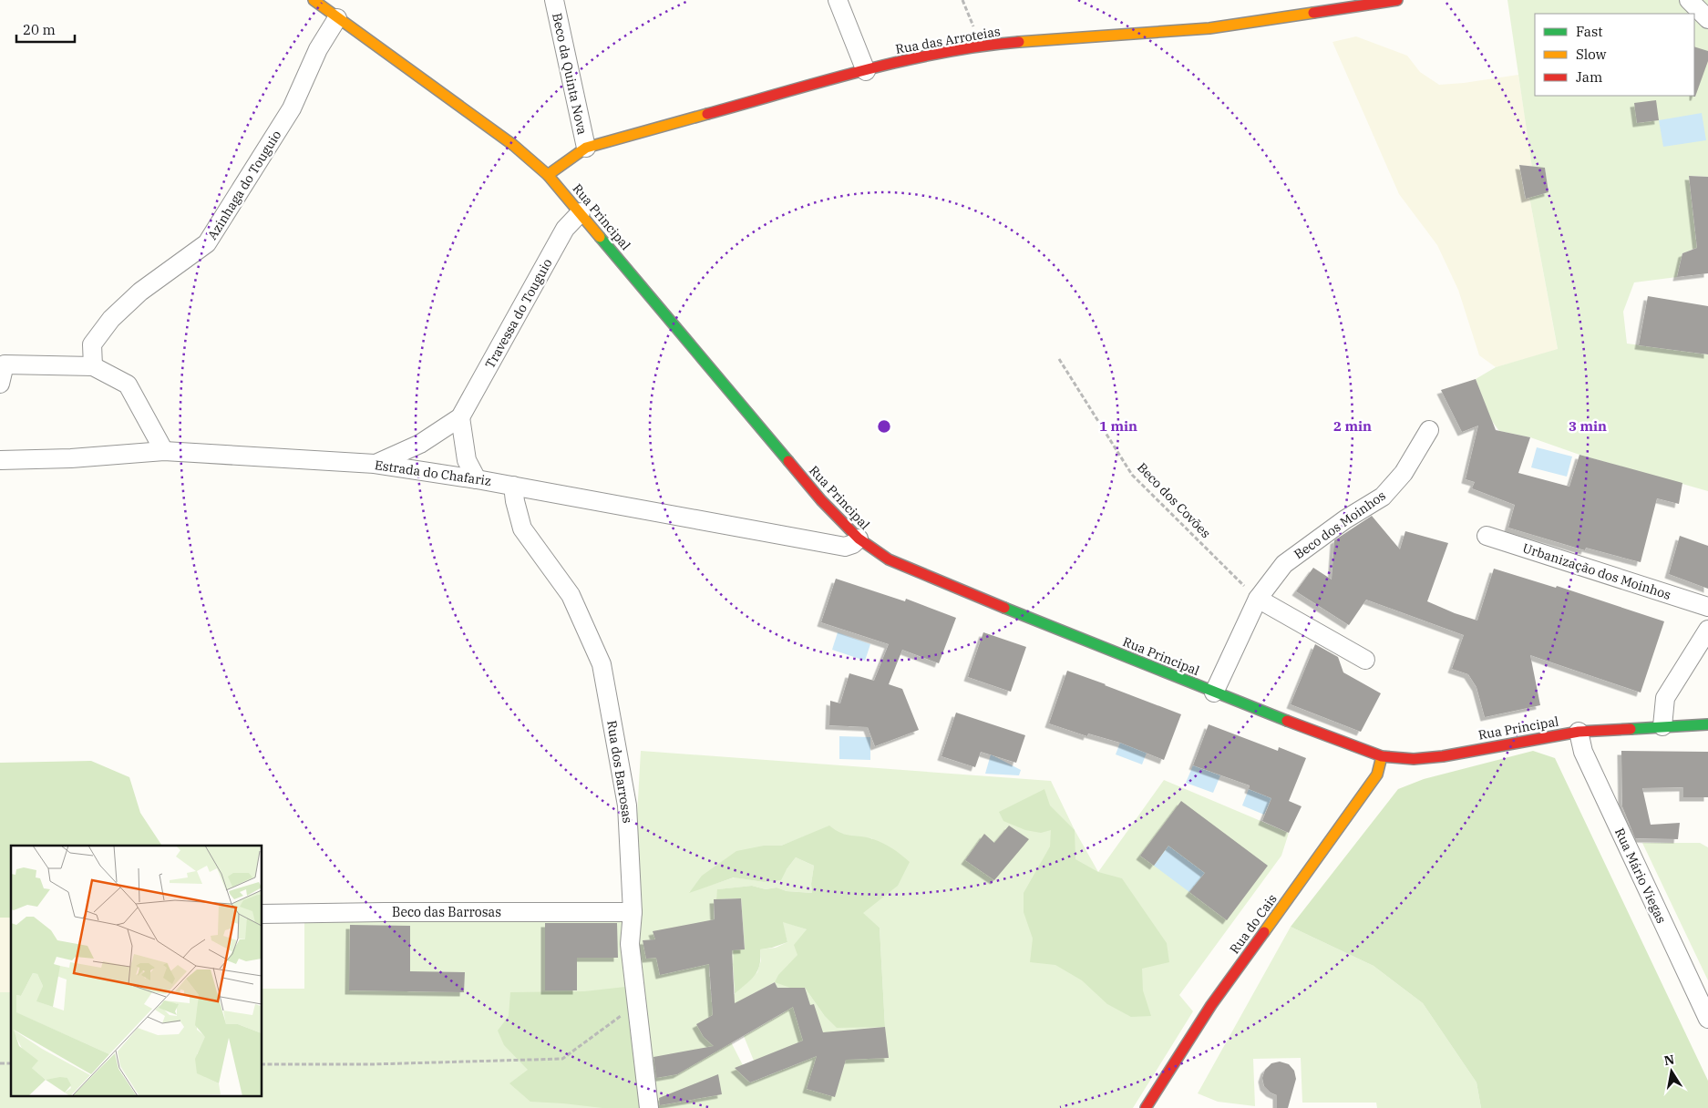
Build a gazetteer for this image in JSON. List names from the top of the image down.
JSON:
{
  "streets": {
    "street": [
      "Rua das Arroteias",
      "Beco da Quinta Nova",
      "Azinhaga do Touguio",
      "Rua Principal",
      "Travessa do Touguio",
      "Estrada do Chafariz",
      "Beco dos Moinhos",
      "Urbanização dos Moinhos",
      "Rua dos Barrosas",
      "Rua Mário Viegas",
      "Beco das Barrosas",
      "Rua do Cais"
    ],
    "path": ["Beco dos Covões"]
  },
  "crossings": [
    ["Rua das Arroteias", "Beco da Quinta Nova"],
    ["Rua das Arroteias", "Rua Principal"],
    ["Azinhaga do Touguio", "Rua Principal"],
    ["Rua Principal", "Travessa do Touguio"],
    ["Rua Principal", "Estrada do Chafariz"],
    ["Rua Principal", "Beco dos Moinhos"],
    ["Rua Principal", "Rua Mário Viegas"],
    ["Rua Principal", "Rua do Cais"],
    ["Travessa do Touguio", "Estrada do Chafariz"],
    ["Estrada do Chafariz", "Rua dos Barrosas"],
    ["Beco dos Covões", "Beco dos Moinhos"],
    ["Rua dos Barrosas", "Beco das Barrosas"]
  ],
  "legend": ["Fast", "Slow", "Jam"],
  "scale_bar": "20 m",
  "north": "top",
  "rings": ["1 min", "2 min", "3 min"]
}
